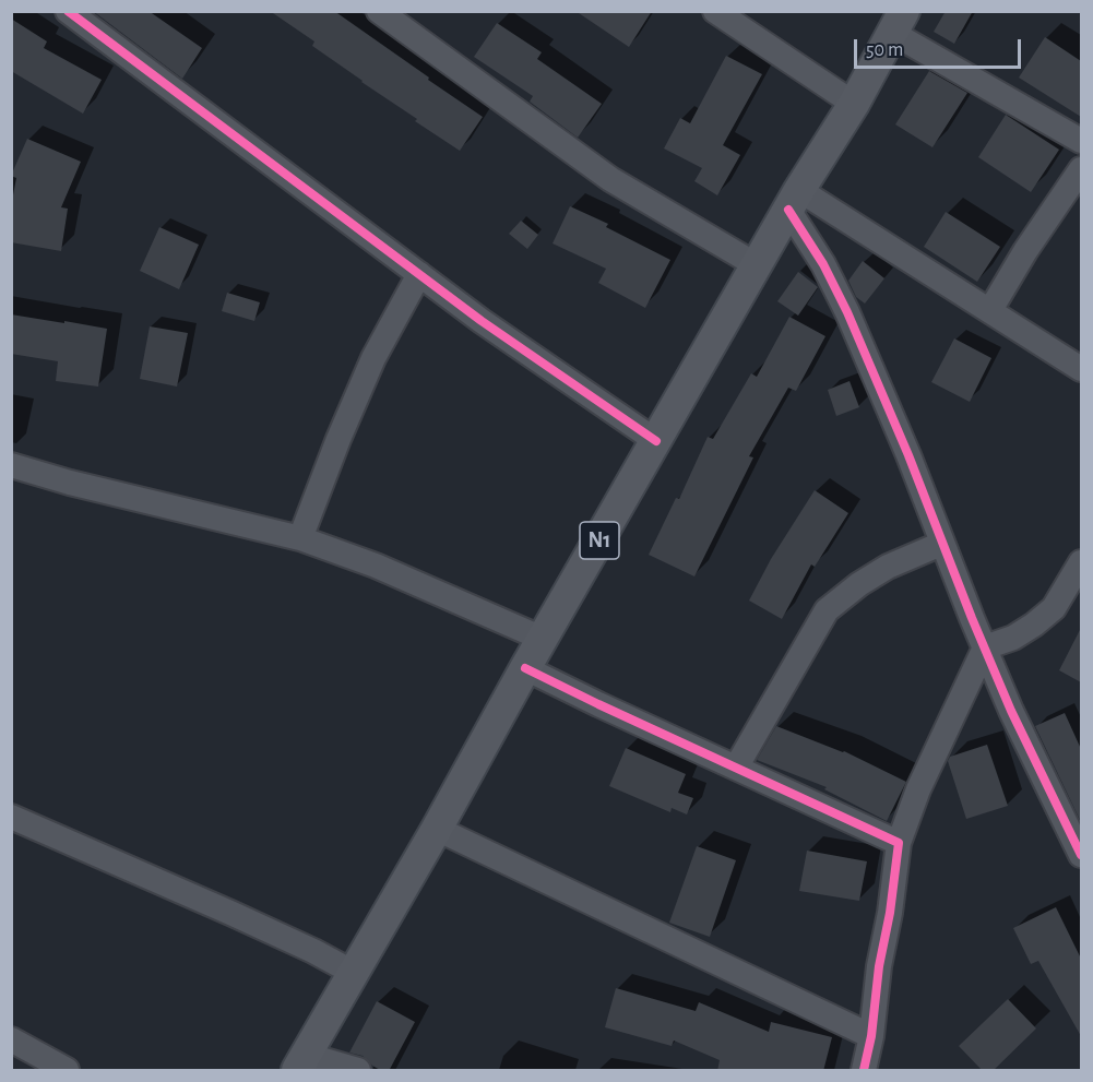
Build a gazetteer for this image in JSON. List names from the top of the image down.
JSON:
{
  "streets": {
    "main road": ["N1"]
  },
  "scale_bar": "50 m"
}
